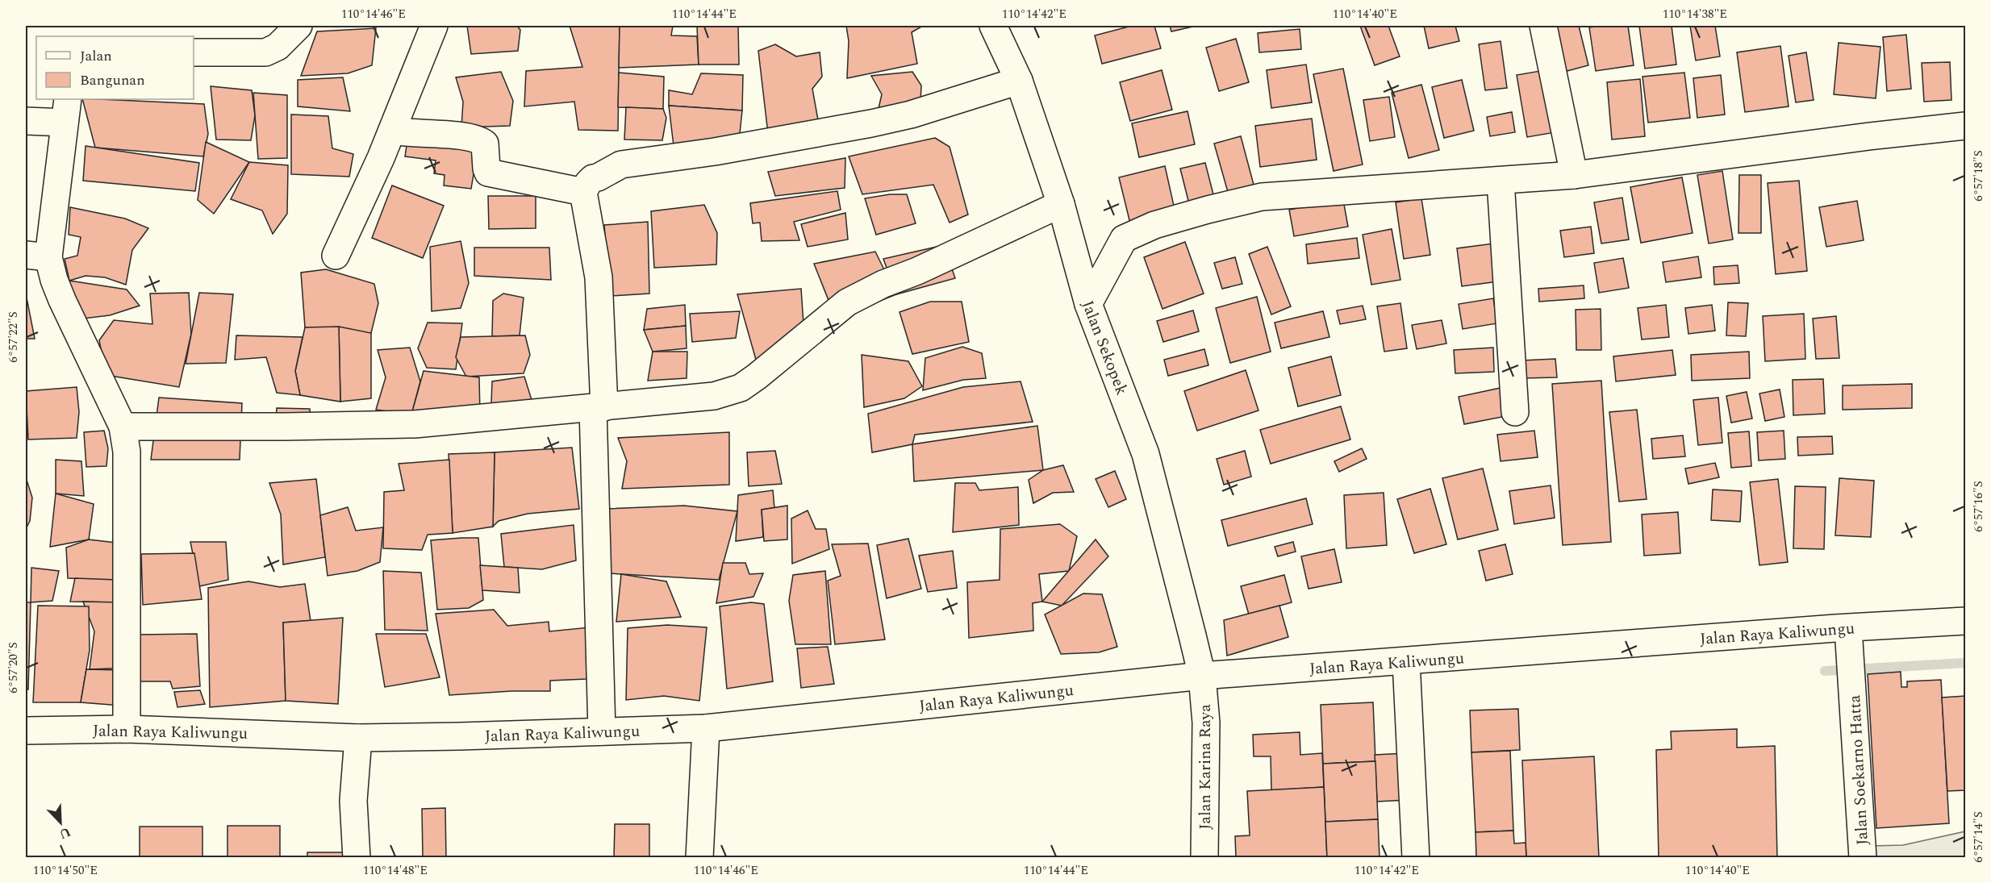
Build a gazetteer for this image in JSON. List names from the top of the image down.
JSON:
{
  "streets": {
    "street": [
      "Jalan Sekopek",
      "Jalan Raya Kaliwungu",
      "Jalan Karina Raya",
      "Jalan Soekarno Hatta"
    ]
  },
  "crossings": [
    ["Jalan Sekopek", "Jalan Raya Kaliwungu"],
    ["Jalan Sekopek", "Jalan Karina Raya"],
    ["Jalan Raya Kaliwungu", "Jalan Karina Raya"],
    ["Jalan Raya Kaliwungu", "Jalan Soekarno Hatta"]
  ],
  "legend": ["Jalan", "Bangunan"],
  "north": "bottom right",
  "coordinates": [
    "110°14'46\"E",
    "110°14'44\"E",
    "110°14'42\"E",
    "110°14'40\"E",
    "110°14'38\"E",
    "6°57'18\"S",
    "6°57'22\"S",
    "6°57'16\"S",
    "6°57'20\"S",
    "6°57'14\"S",
    "110°14'50\"E",
    "110°14'48\"E"
  ]
}
